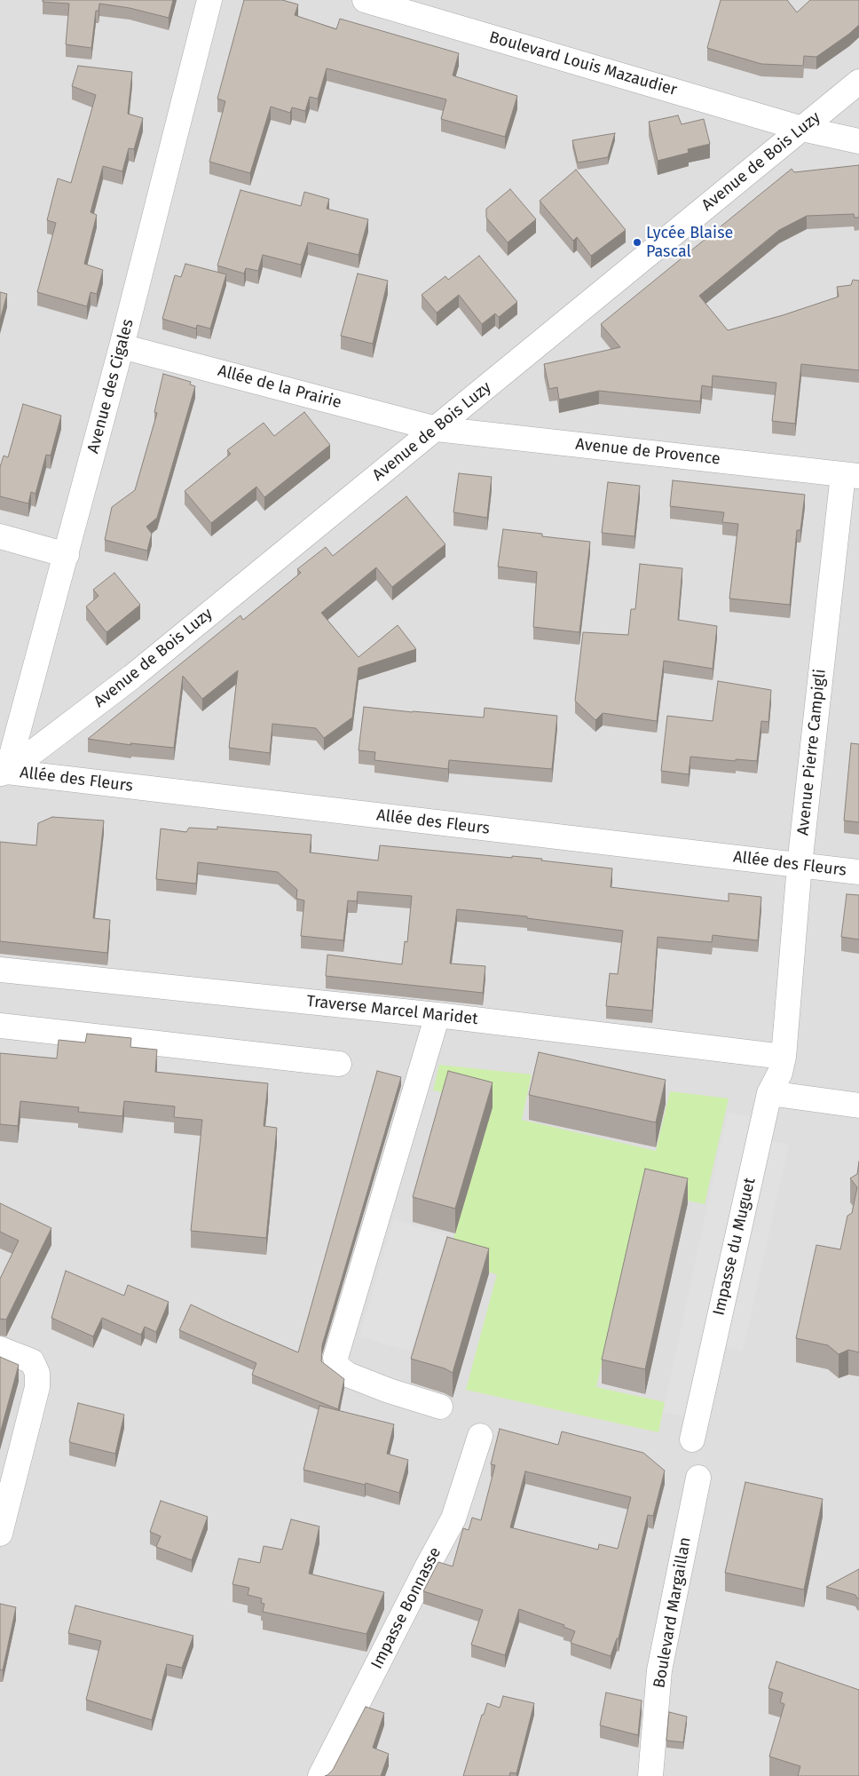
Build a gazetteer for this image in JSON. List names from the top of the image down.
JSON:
{
  "streets": {
    "street": [
      "Boulevard Louis Mazaudier",
      "Avenue de Bois Luzy",
      "Avenue des Cigales",
      "Allée de la Prairie",
      "Avenue de Provence",
      "Avenue Pierre Campigli",
      "Allée des Fleurs",
      "Traverse Marcel Maridet",
      "Impasse du Muguet",
      "Impasse Bonnasse",
      "Boulevard Margaillan"
    ]
  },
  "crossings": [
    ["Boulevard Louis Mazaudier", "Avenue de Bois Luzy"],
    ["Avenue de Bois Luzy", "Avenue des Cigales"],
    ["Avenue de Bois Luzy", "Allée de la Prairie"],
    ["Avenue de Bois Luzy", "Avenue de Provence"],
    ["Avenue de Bois Luzy", "Allée des Fleurs"],
    ["Avenue des Cigales", "Allée de la Prairie"],
    ["Avenue des Cigales", "Allée des Fleurs"],
    ["Allée de la Prairie", "Avenue de Provence"],
    ["Avenue de Provence", "Avenue Pierre Campigli"],
    ["Avenue Pierre Campigli", "Allée des Fleurs"],
    ["Avenue Pierre Campigli", "Traverse Marcel Maridet"],
    ["Avenue Pierre Campigli", "Impasse du Muguet"],
    ["Traverse Marcel Maridet", "Impasse du Muguet"]
  ],
  "places": ["Lycée Blaise Pascal"]
}
